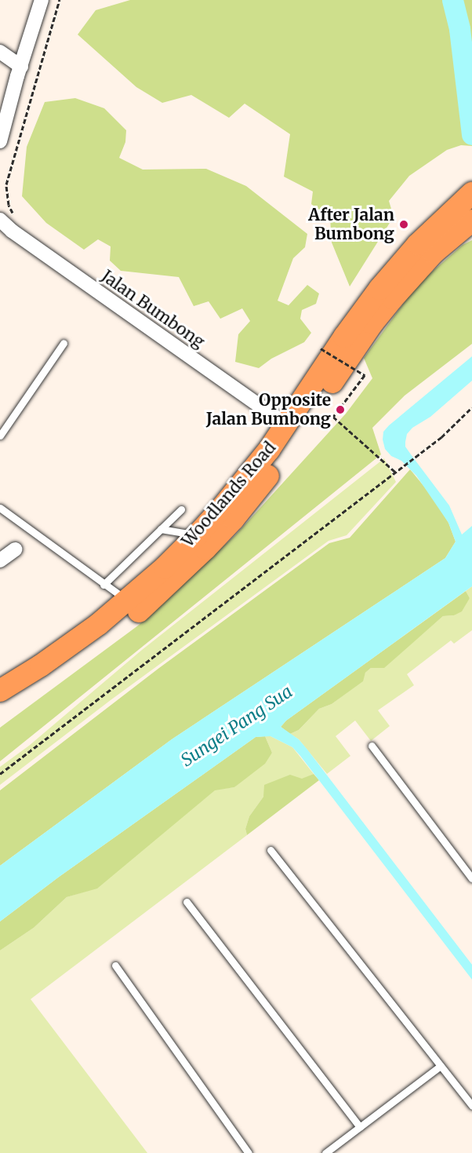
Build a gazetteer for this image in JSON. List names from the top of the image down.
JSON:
{
  "streets": {
    "main road": ["Woodlands Road"],
    "street": ["Jalan Bumbong"]
  },
  "crossings": [
    ["Jalan Bumbong", "Woodlands Road"]
  ],
  "water": ["Sungei Pang Sua"],
  "places": ["After Jalan Bumbong", "Opposite Jalan Bumbong"]
}
